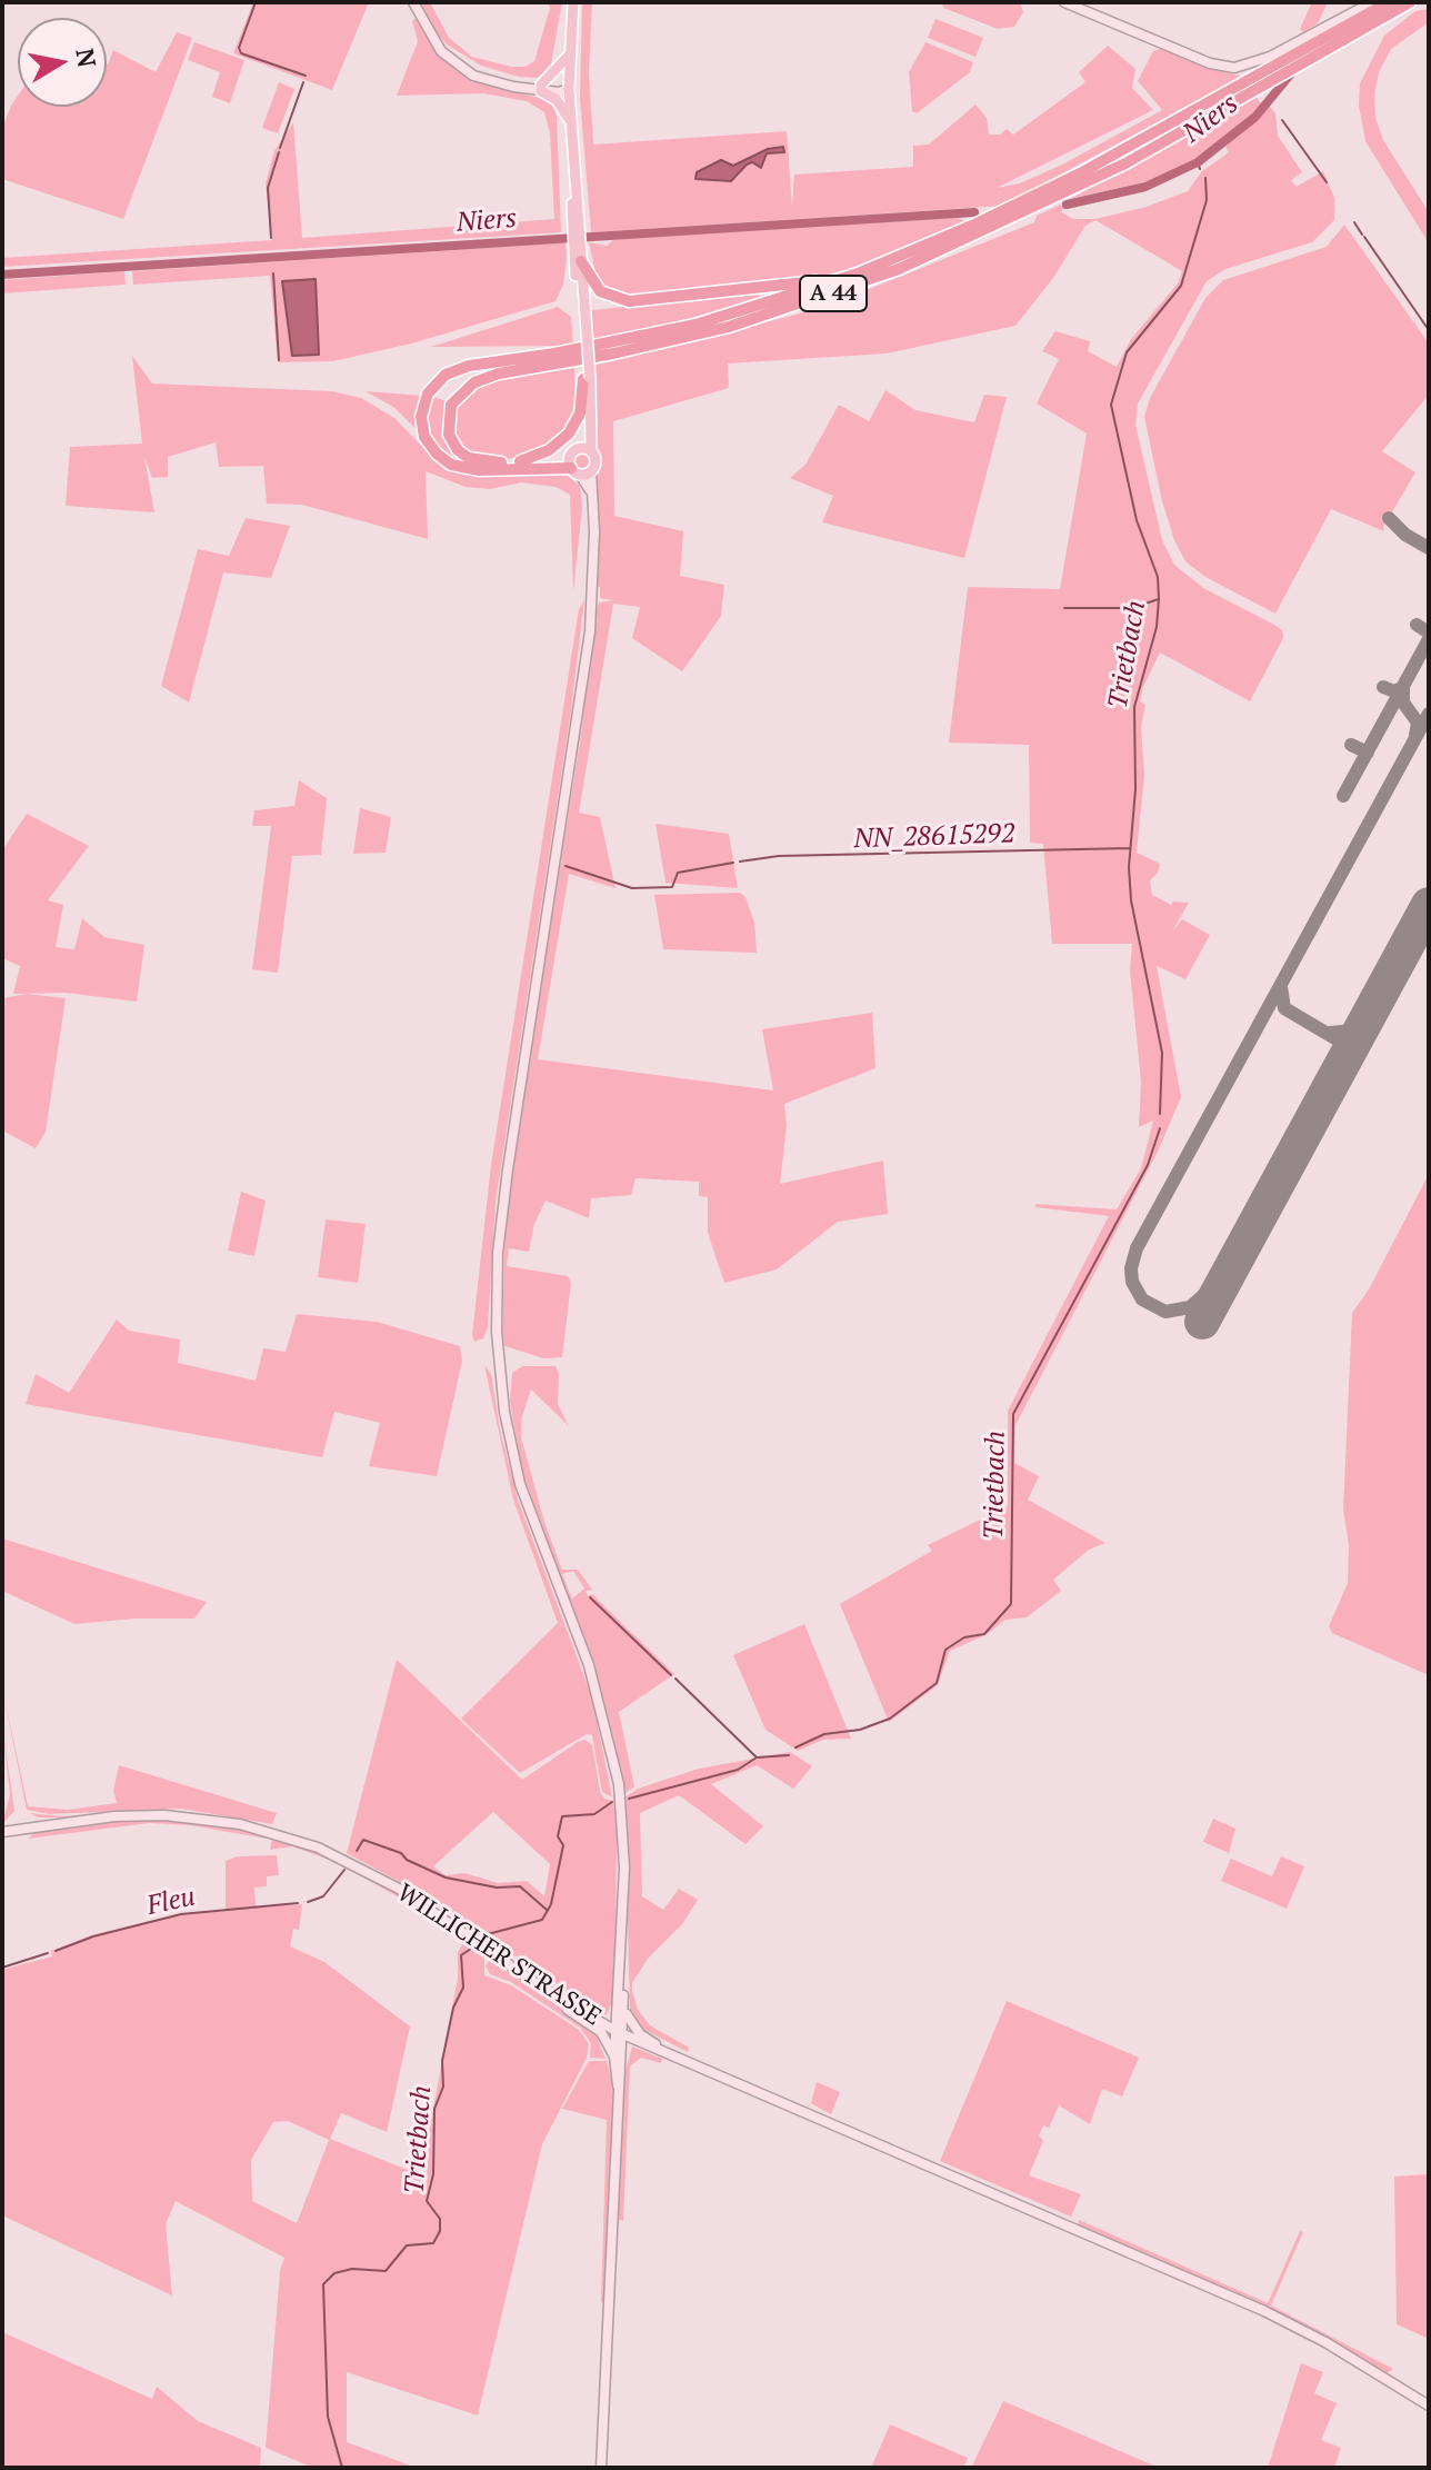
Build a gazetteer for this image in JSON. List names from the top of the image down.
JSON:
{
  "streets": {
    "highway": ["A 44"],
    "main road": ["WILLICHER STRASSE"]
  },
  "water": [
    "Niers",
    "Trietbach",
    "NN_28615292",
    "Fleu"
  ],
  "north": "right"
}
